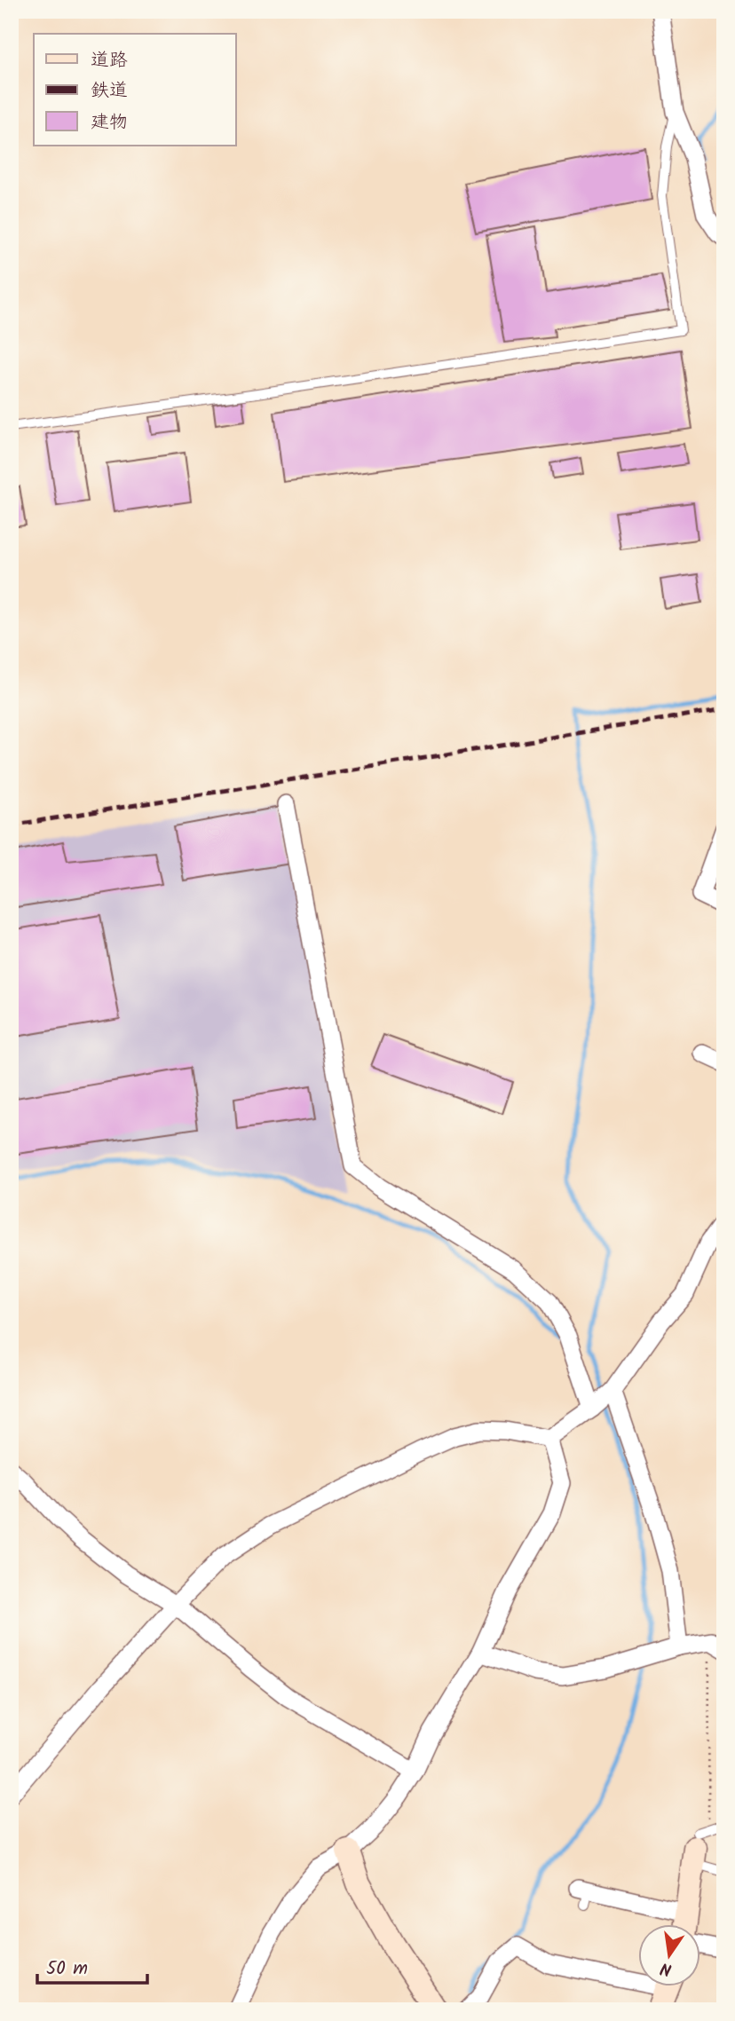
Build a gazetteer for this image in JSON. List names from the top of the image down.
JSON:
{
  "legend": ["道路", "鉄道", "建物"],
  "scale_bar": "50 m",
  "north": "bottom"
}
